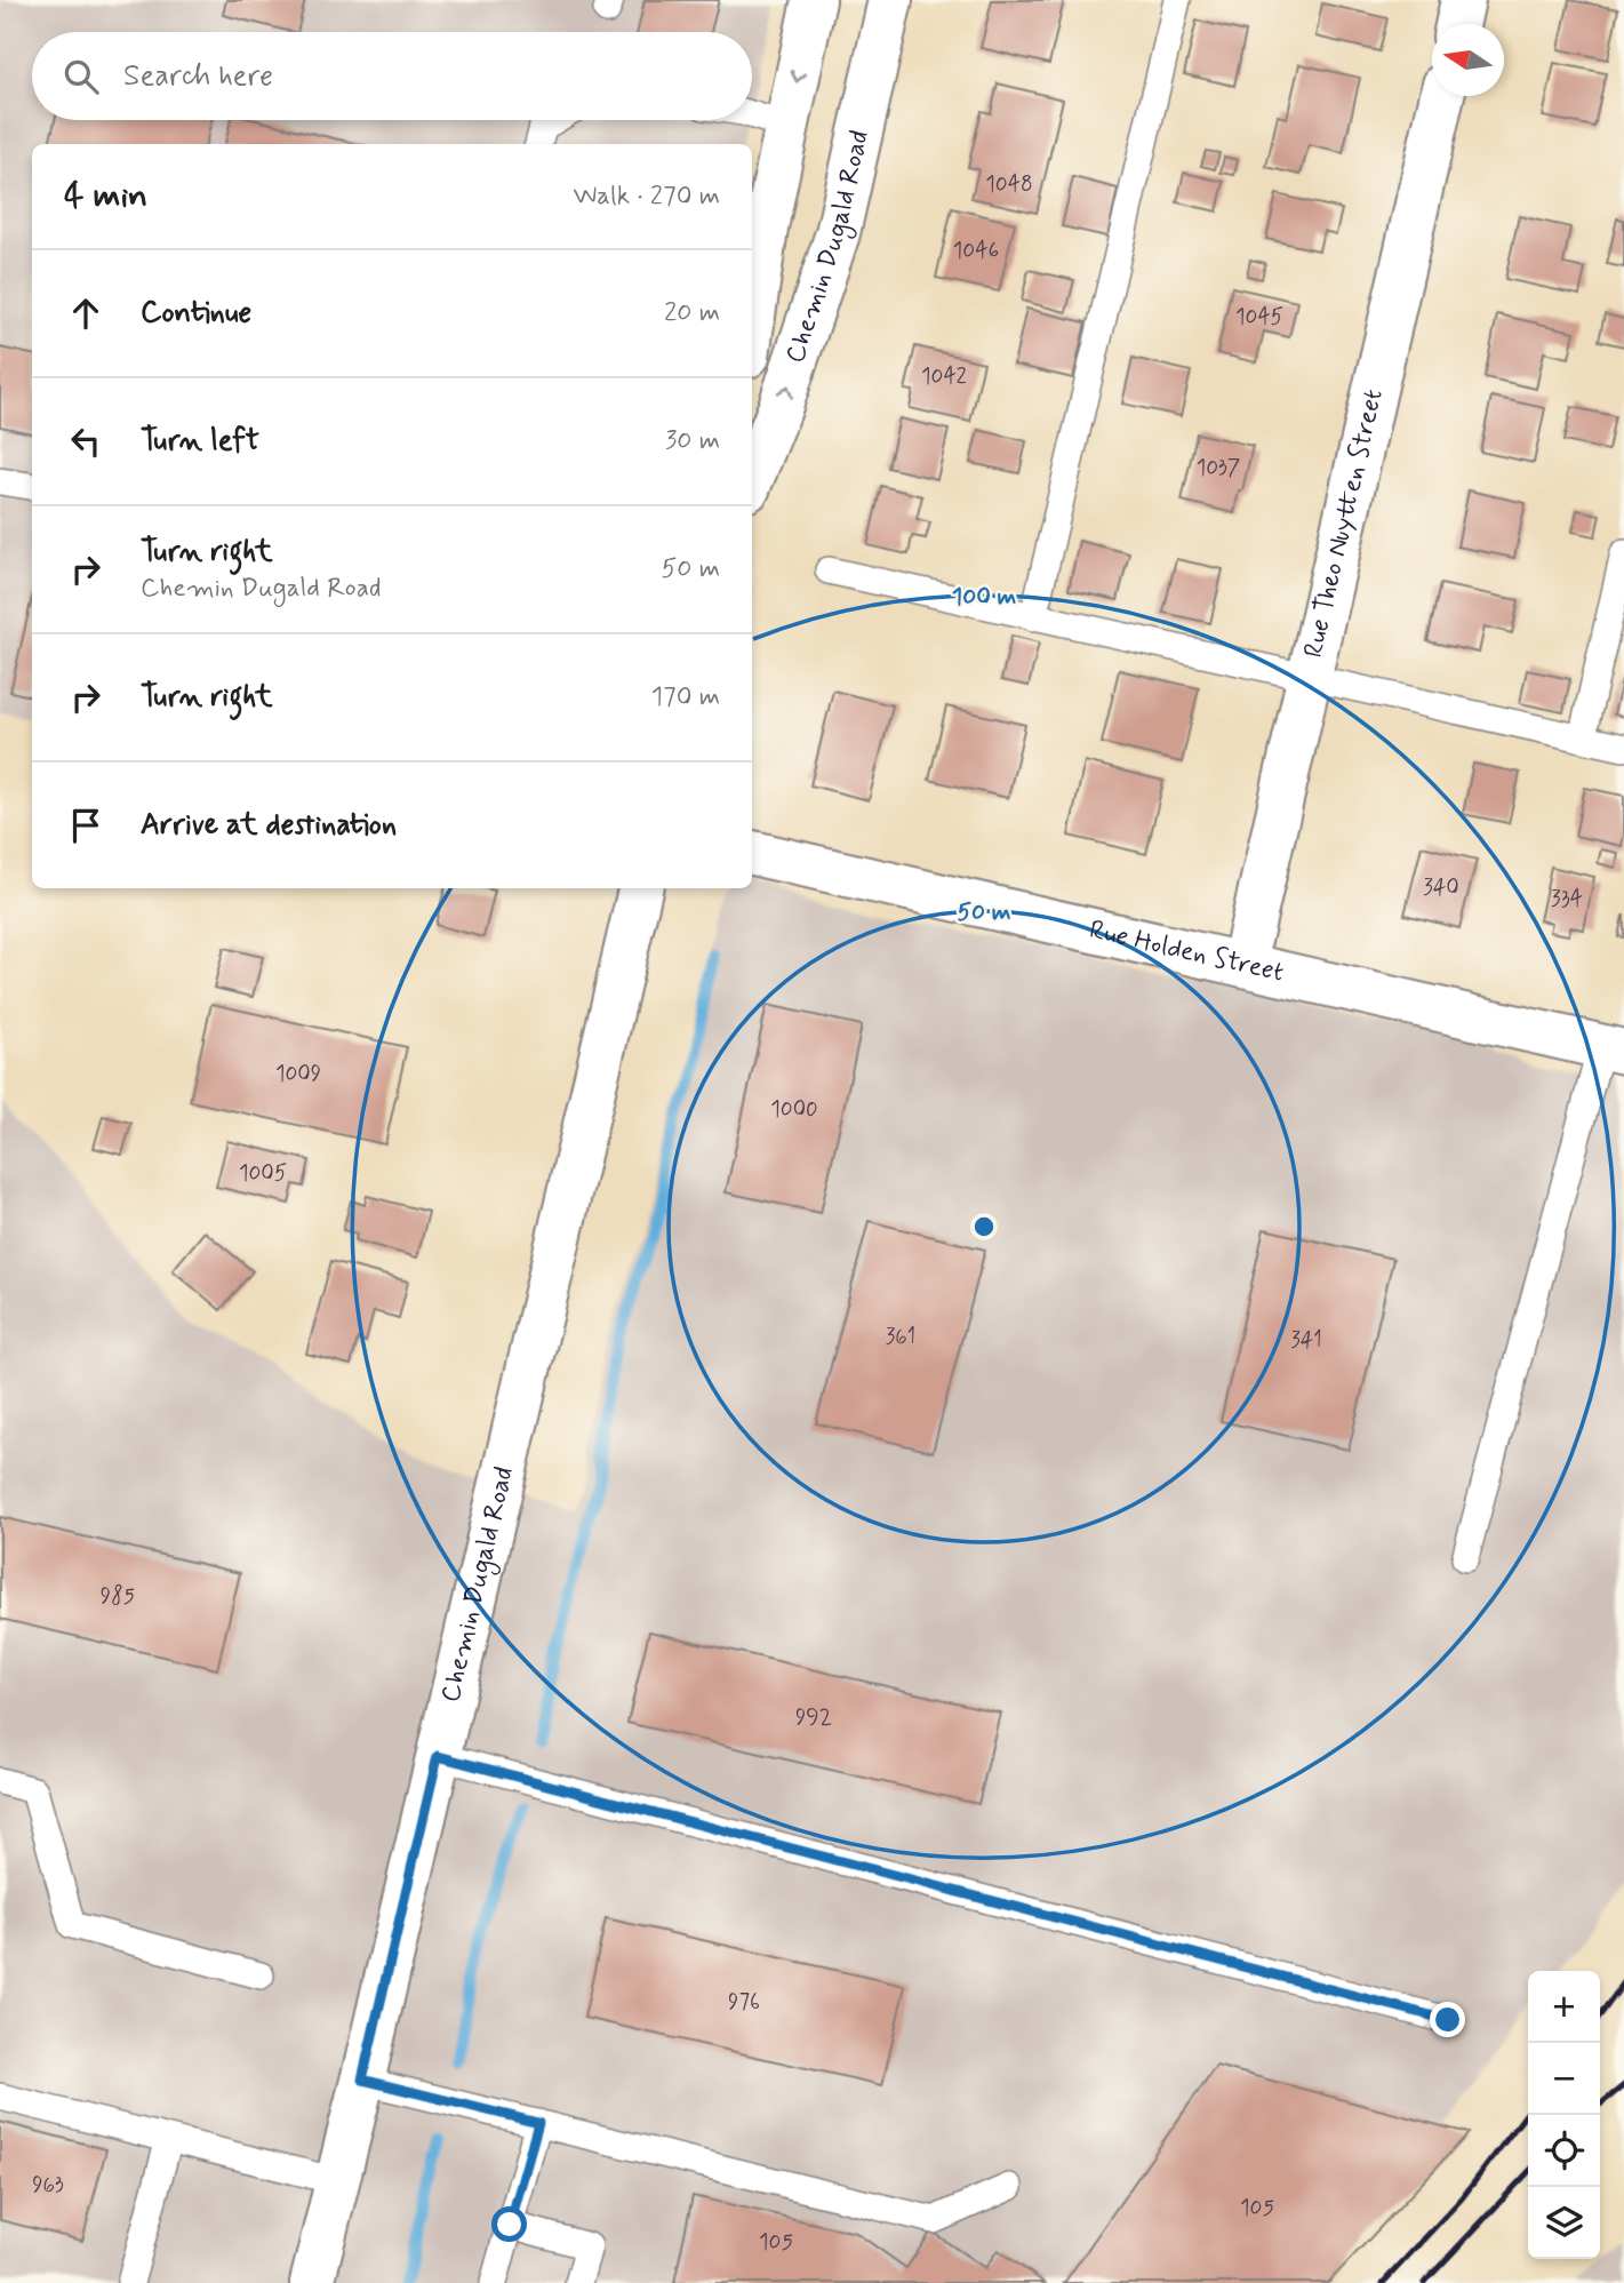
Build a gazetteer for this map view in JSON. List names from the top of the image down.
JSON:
{
  "streets": {
    "street": ["Chemin Dugald Road", "Rue Theo Nuytten Street", "Rue Holden Street"]
  },
  "crossings": [
    ["Rue Theo Nuytten Street", "Rue Holden Street"]
  ],
  "house_numbers": [
    "1048",
    "1046",
    "1045",
    "1042",
    "1037",
    "340",
    "334",
    "1009",
    "1000",
    "1005",
    "361",
    "341",
    "985",
    "992",
    "976",
    "963",
    "105",
    "105"
  ],
  "north": "left",
  "page": {
    "search": "Search here",
    "heading": ["4 min", "Walk · 270 m"],
    "list": [
      ["Continue", "20 m"],
      ["Turn left", "30 m"],
      ["Turn right", "Chemin Dugald Road", "50 m"],
      ["Turn right", "170 m"],
      "Arrive at destination"
    ],
    "map_buttons": ["+", "−"]
  },
  "rings": ["100 m", "50 m"]
}
